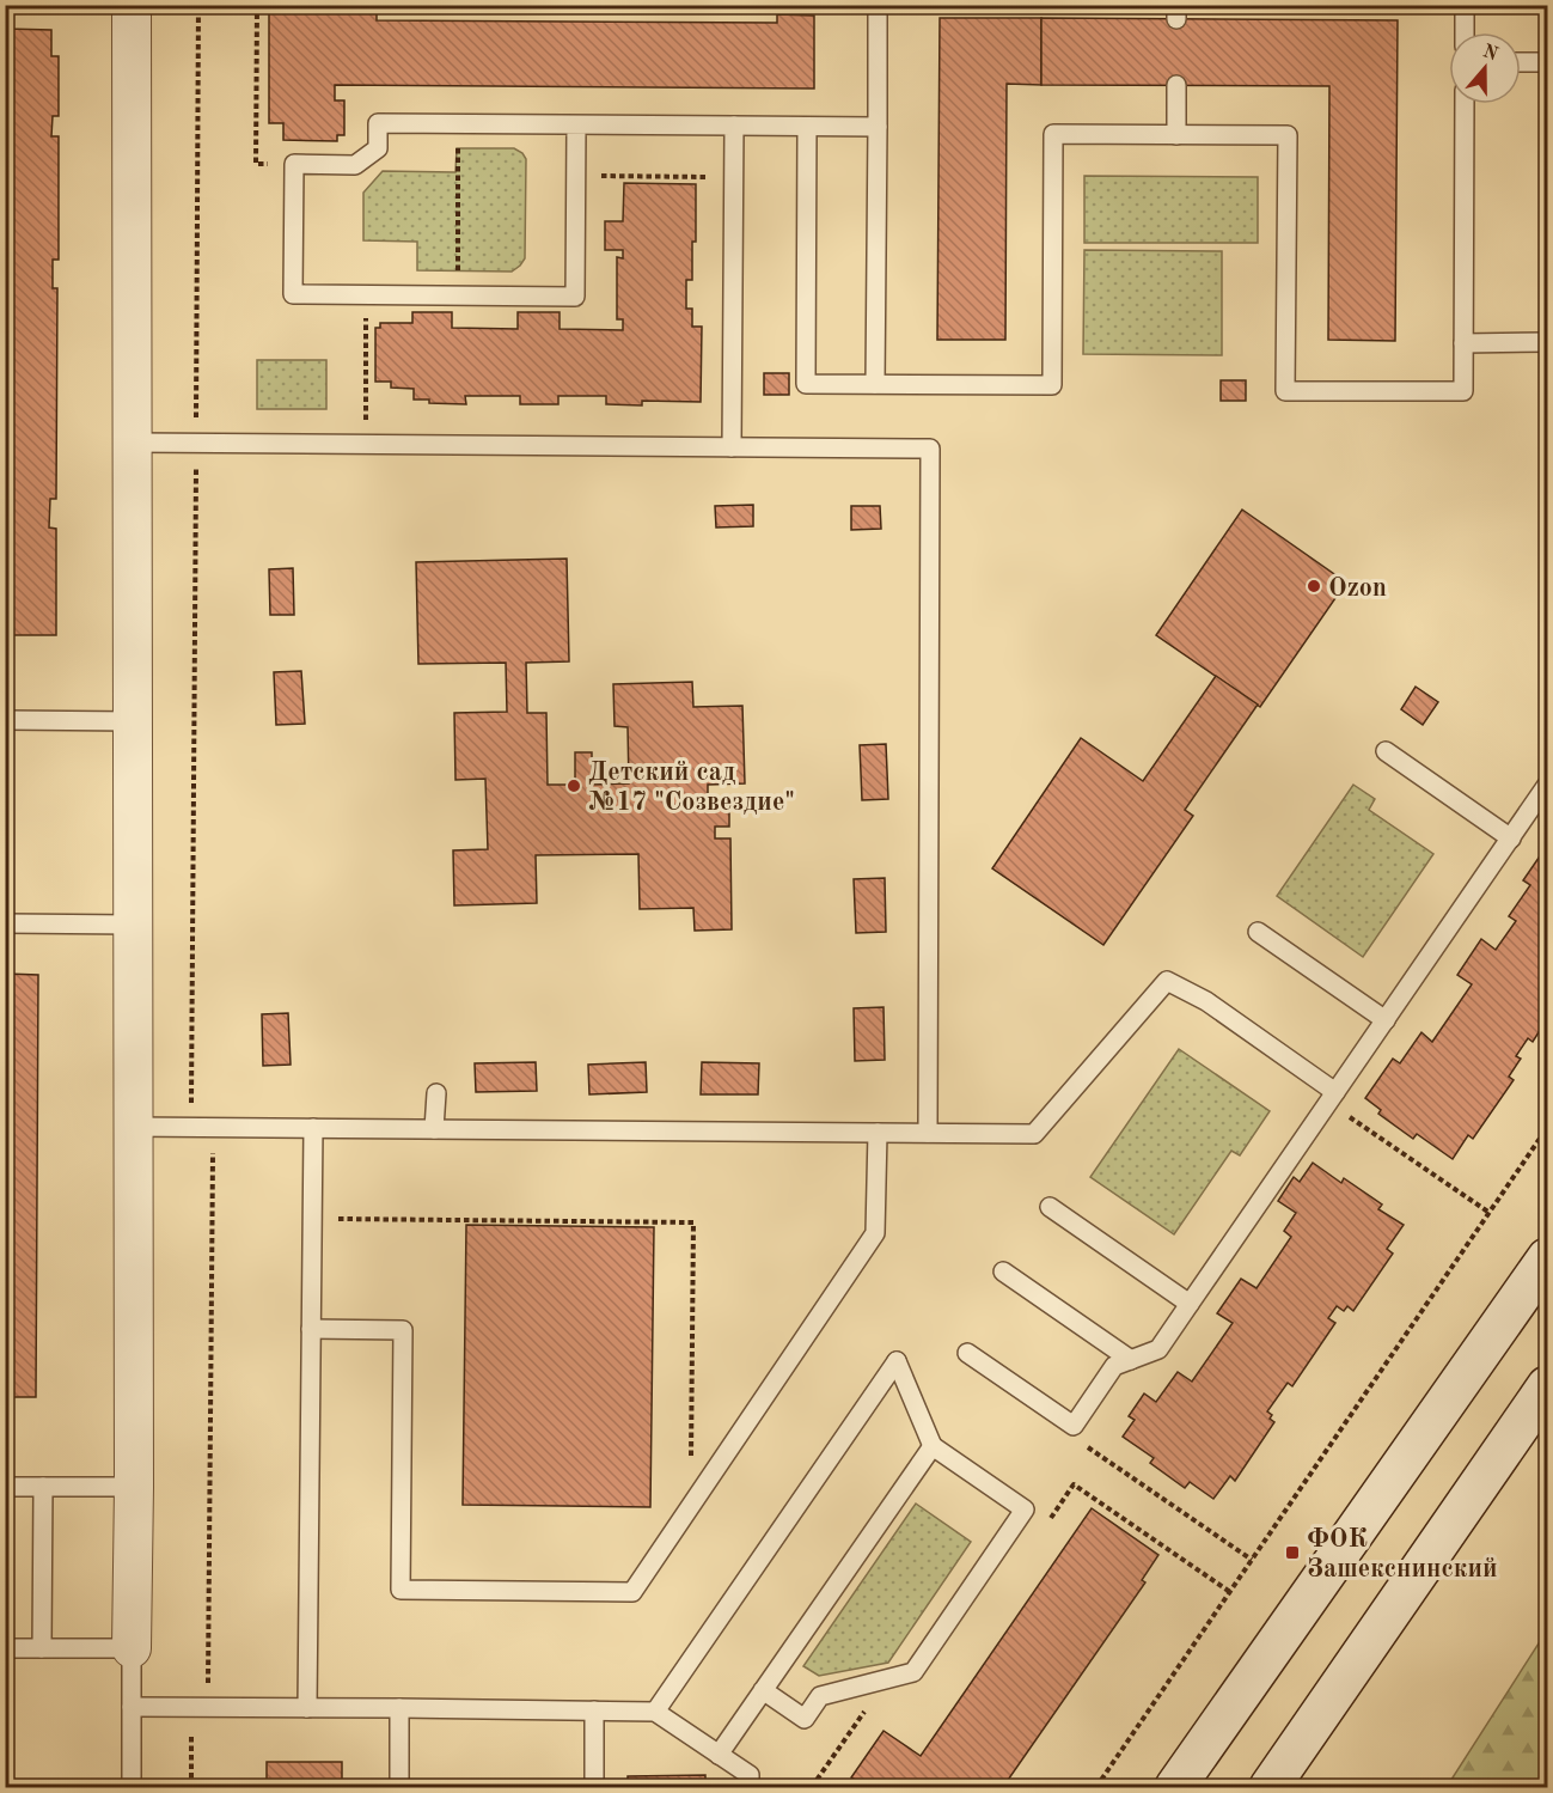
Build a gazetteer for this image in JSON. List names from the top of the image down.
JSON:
{
  "places": {
    "other": ["Ozon", "Детский сад №17 \"Созвездие\""],
    "transit": ["ФОК Зашекснинский"]
  },
  "north": "top"
}
